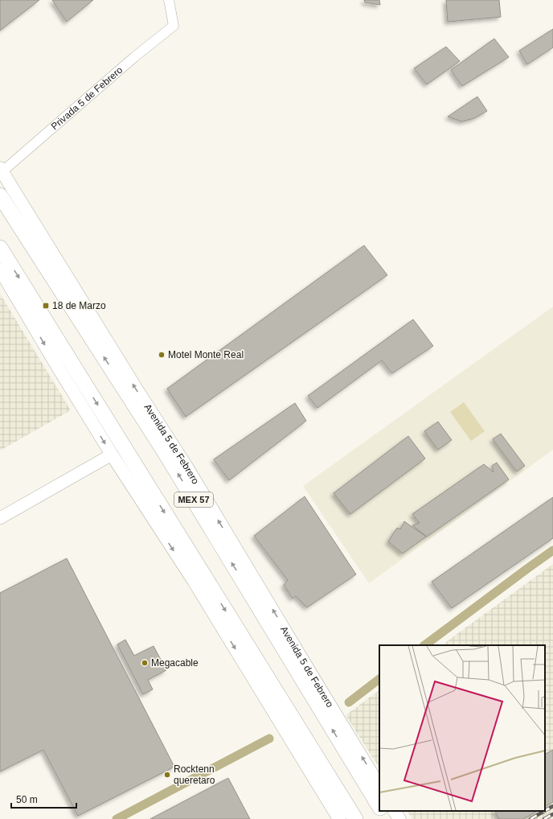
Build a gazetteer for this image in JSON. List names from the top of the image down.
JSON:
{
  "streets": {
    "highway": ["Avenida 5 de Febrero", "MEX 57"],
    "street": ["Privada 5 de Febrero"]
  },
  "crossings": [
    ["Privada 5 de Febrero", "Avenida 5 de Febrero"]
  ],
  "places": {
    "transit": ["18 de Marzo"],
    "other": ["Motel Monte Real", "Megacable", "Rocktenn queretaro"]
  },
  "scale_bar": "50 m"
}
